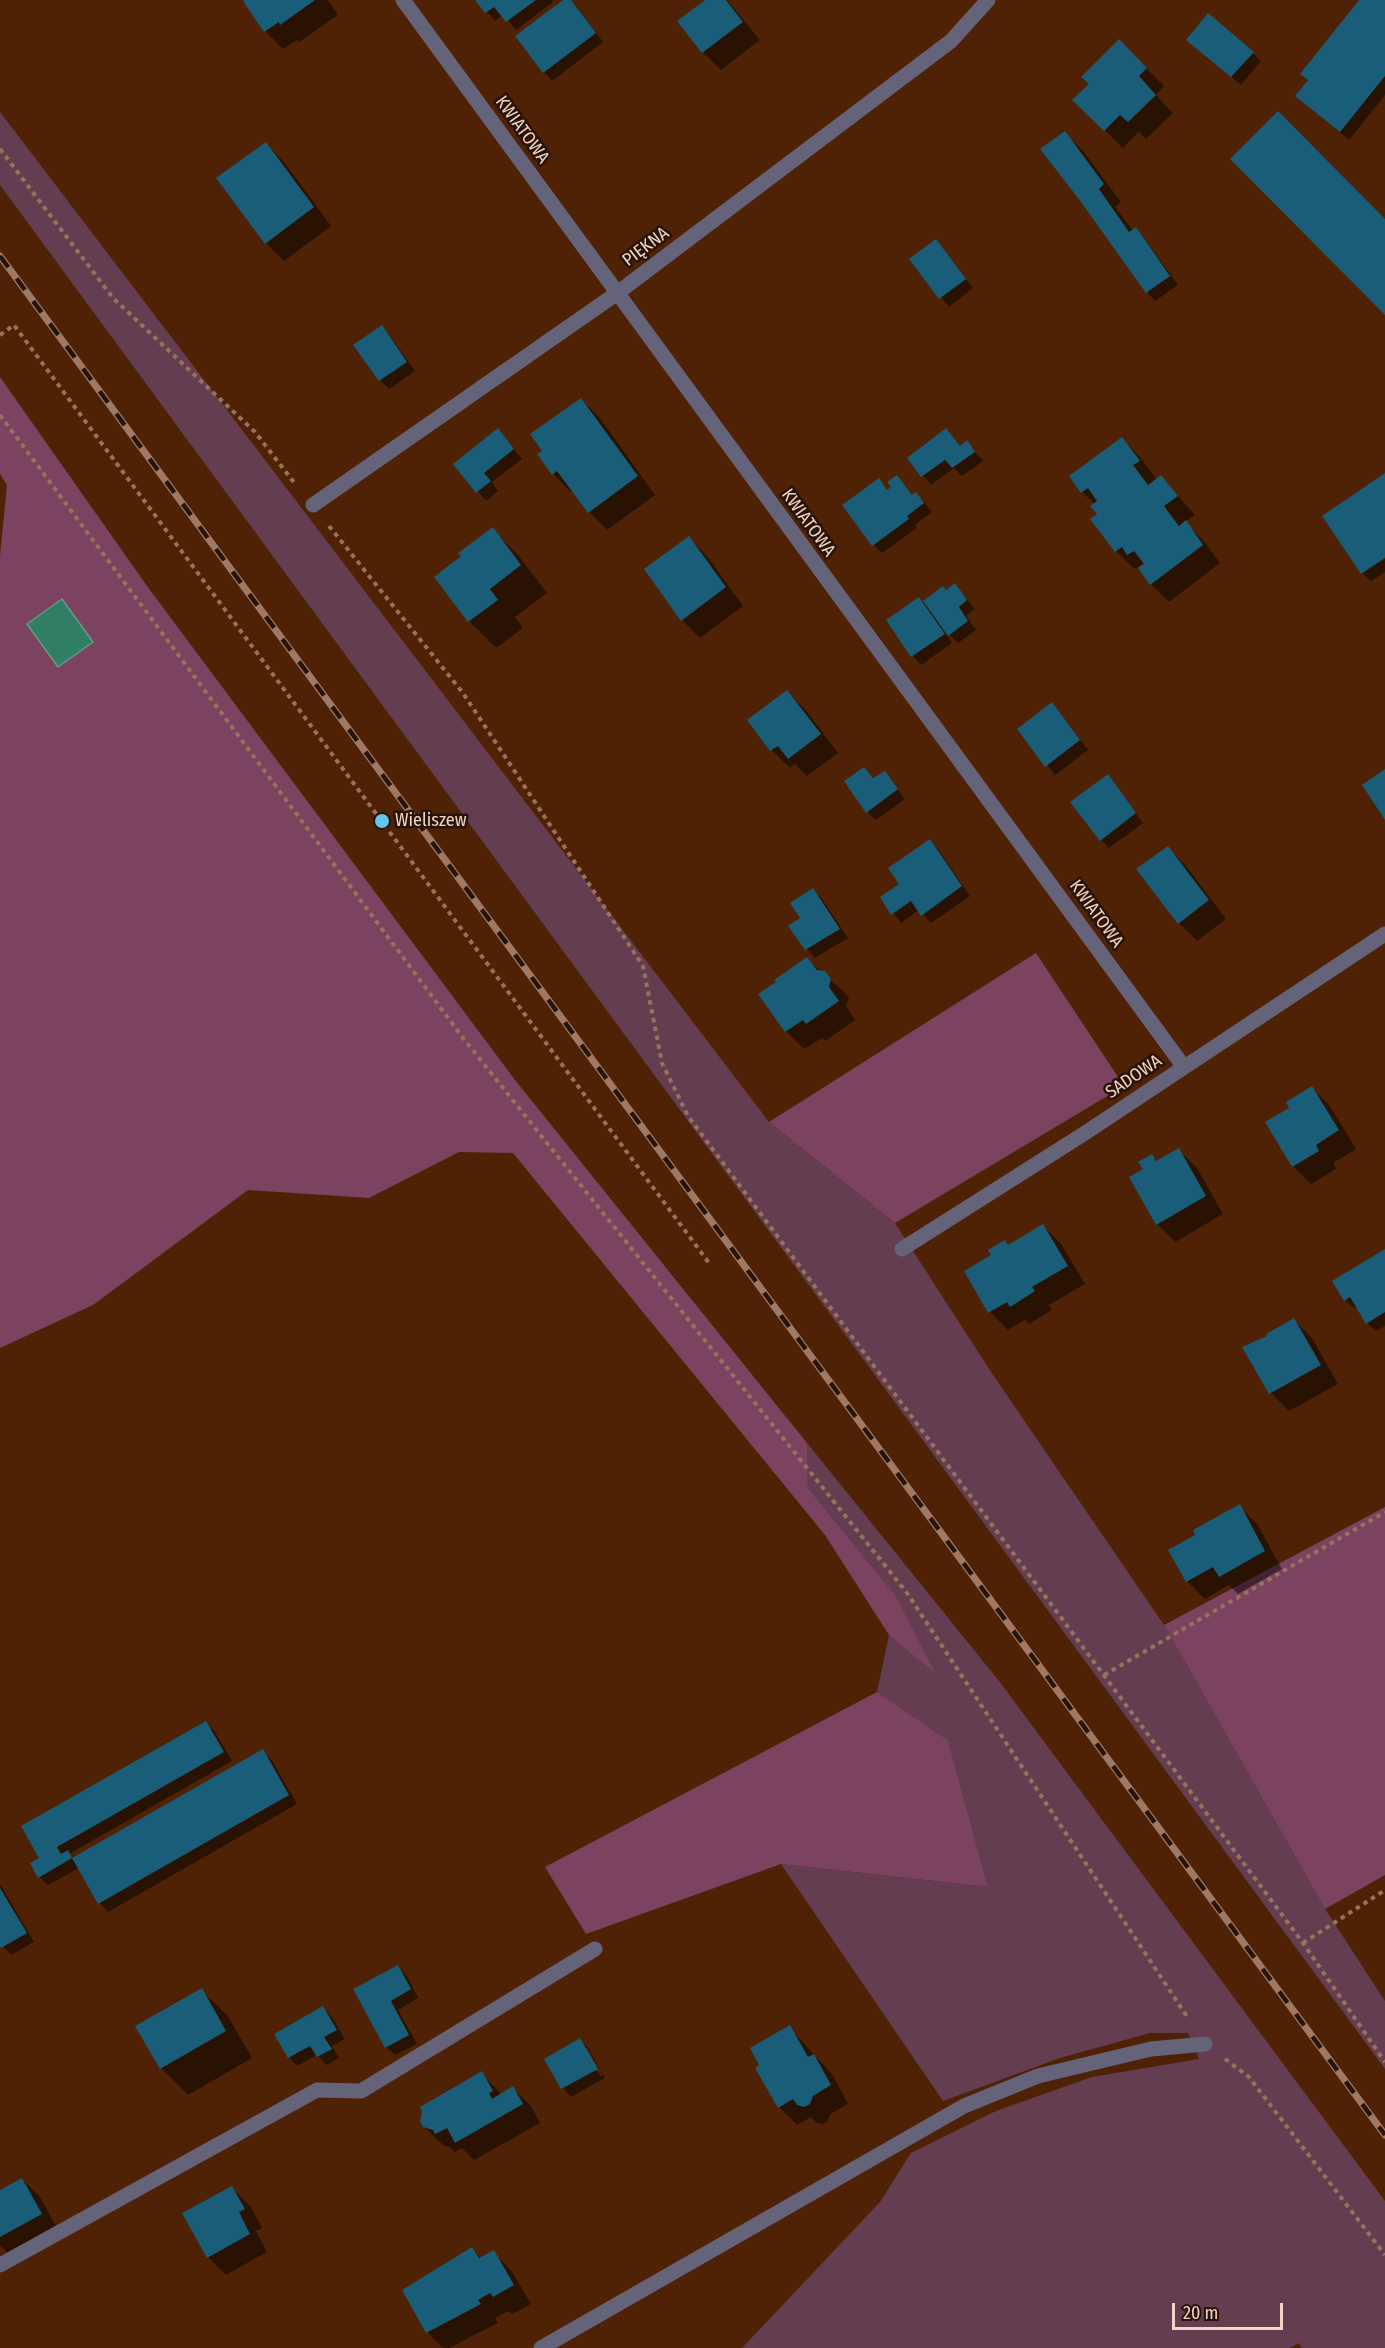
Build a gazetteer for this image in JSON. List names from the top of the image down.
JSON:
{
  "streets": {
    "street": ["KWIATOWA", "PIĘKNA", "SADOWA"]
  },
  "crossings": [
    ["KWIATOWA", "PIĘKNA"],
    ["KWIATOWA", "SADOWA"]
  ],
  "places": ["Wieliszew"],
  "scale_bar": "20 m"
}
